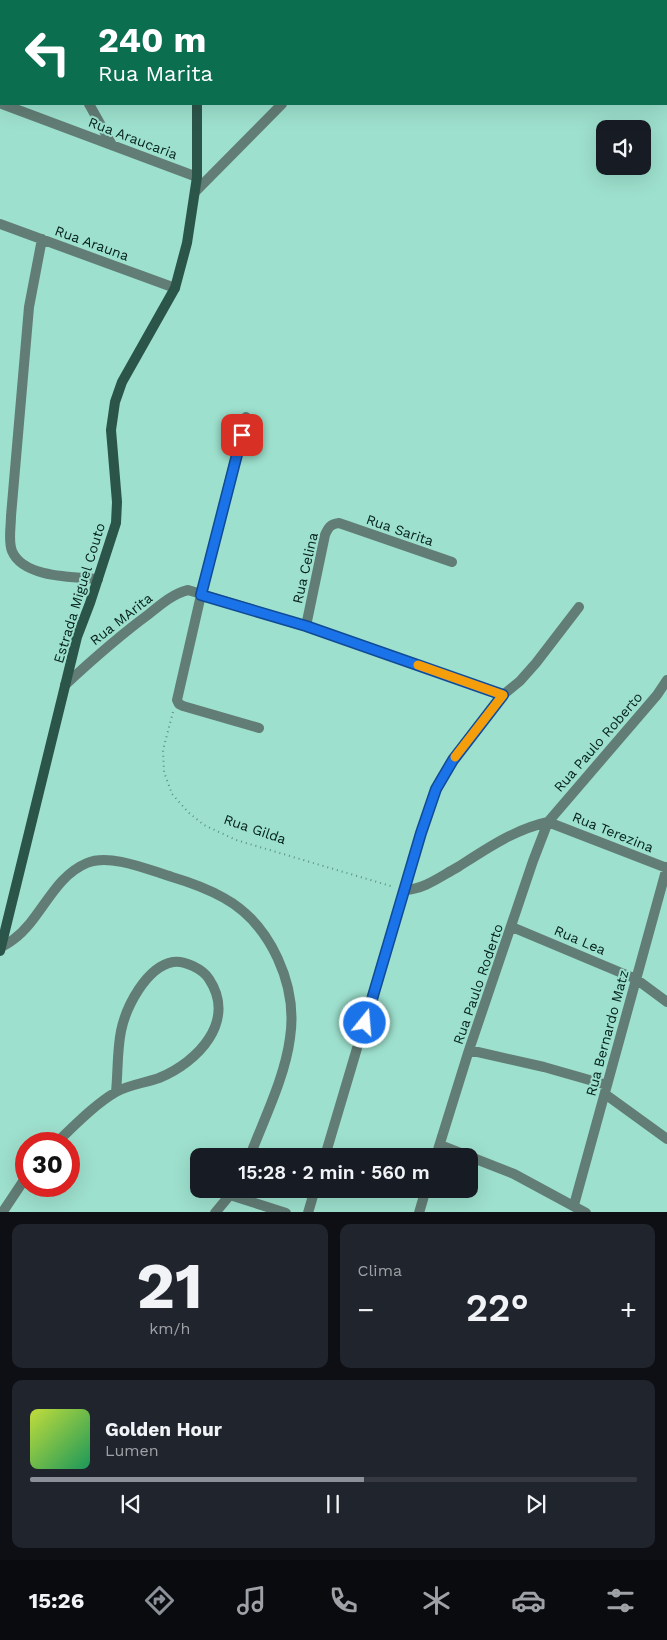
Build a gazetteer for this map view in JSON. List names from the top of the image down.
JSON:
{
  "streets": {
    "street": [
      "Rua Araucaria",
      "Rua Arauna",
      "Rua Sarita",
      "Rua Celina",
      "Estrada Miguel Couto",
      "Rua MArita",
      "Rua Paulo Roberto",
      "Rua Terezina",
      "Rua Lea",
      "Rua Paulo Roderto",
      "Rua Bernardo Matz"
    ],
    "path": ["Rua Gilda"]
  },
  "crossings": [
    ["Rua Araucaria", "Estrada Miguel Couto"],
    ["Rua Arauna", "Estrada Miguel Couto"],
    ["Rua Sarita", "Rua Celina"],
    ["Estrada Miguel Couto", "Rua MArita"],
    ["Rua Paulo Roberto", "Rua Terezina"],
    ["Rua Paulo Roberto", "Rua Paulo Roderto"],
    ["Rua Terezina", "Rua Paulo Roderto"],
    ["Rua Terezina", "Rua Bernardo Matz"],
    ["Rua Lea", "Rua Paulo Roderto"],
    ["Rua Lea", "Rua Bernardo Matz"]
  ],
  "page": {
    "turn": ["240 m", "Rua Marita"],
    "limit": "30",
    "trip": "15:28 · 2 min · 560 m",
    "tile": [
      ["21", "km/h"],
      "Clima"
    ],
    "heat": ["−", "22°", "+"],
    "song": ["Golden Hour", "Lumen"],
    "tabs": "15:26"
  }
}
